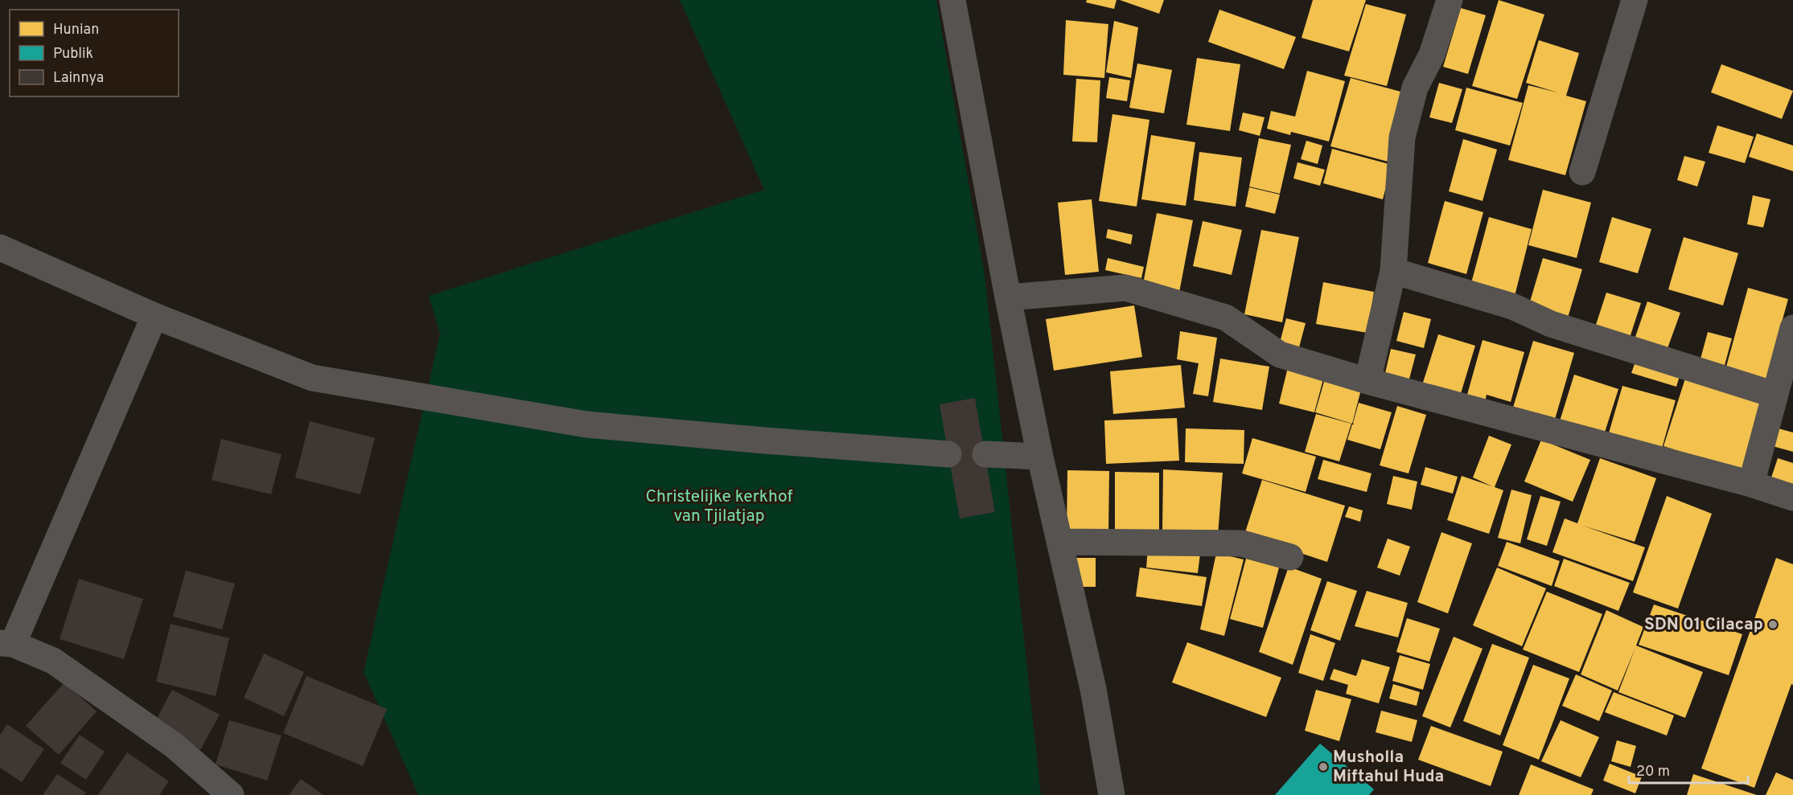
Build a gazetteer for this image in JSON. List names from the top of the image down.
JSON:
{
  "parks": ["Christelijke kerkhof van Tjilatjap"],
  "places": ["SDN 01 Cilacap", "Musholla Miftahul Huda"],
  "legend": ["Hunian", "Publik", "Lainnya"],
  "scale_bar": "20 m"
}
